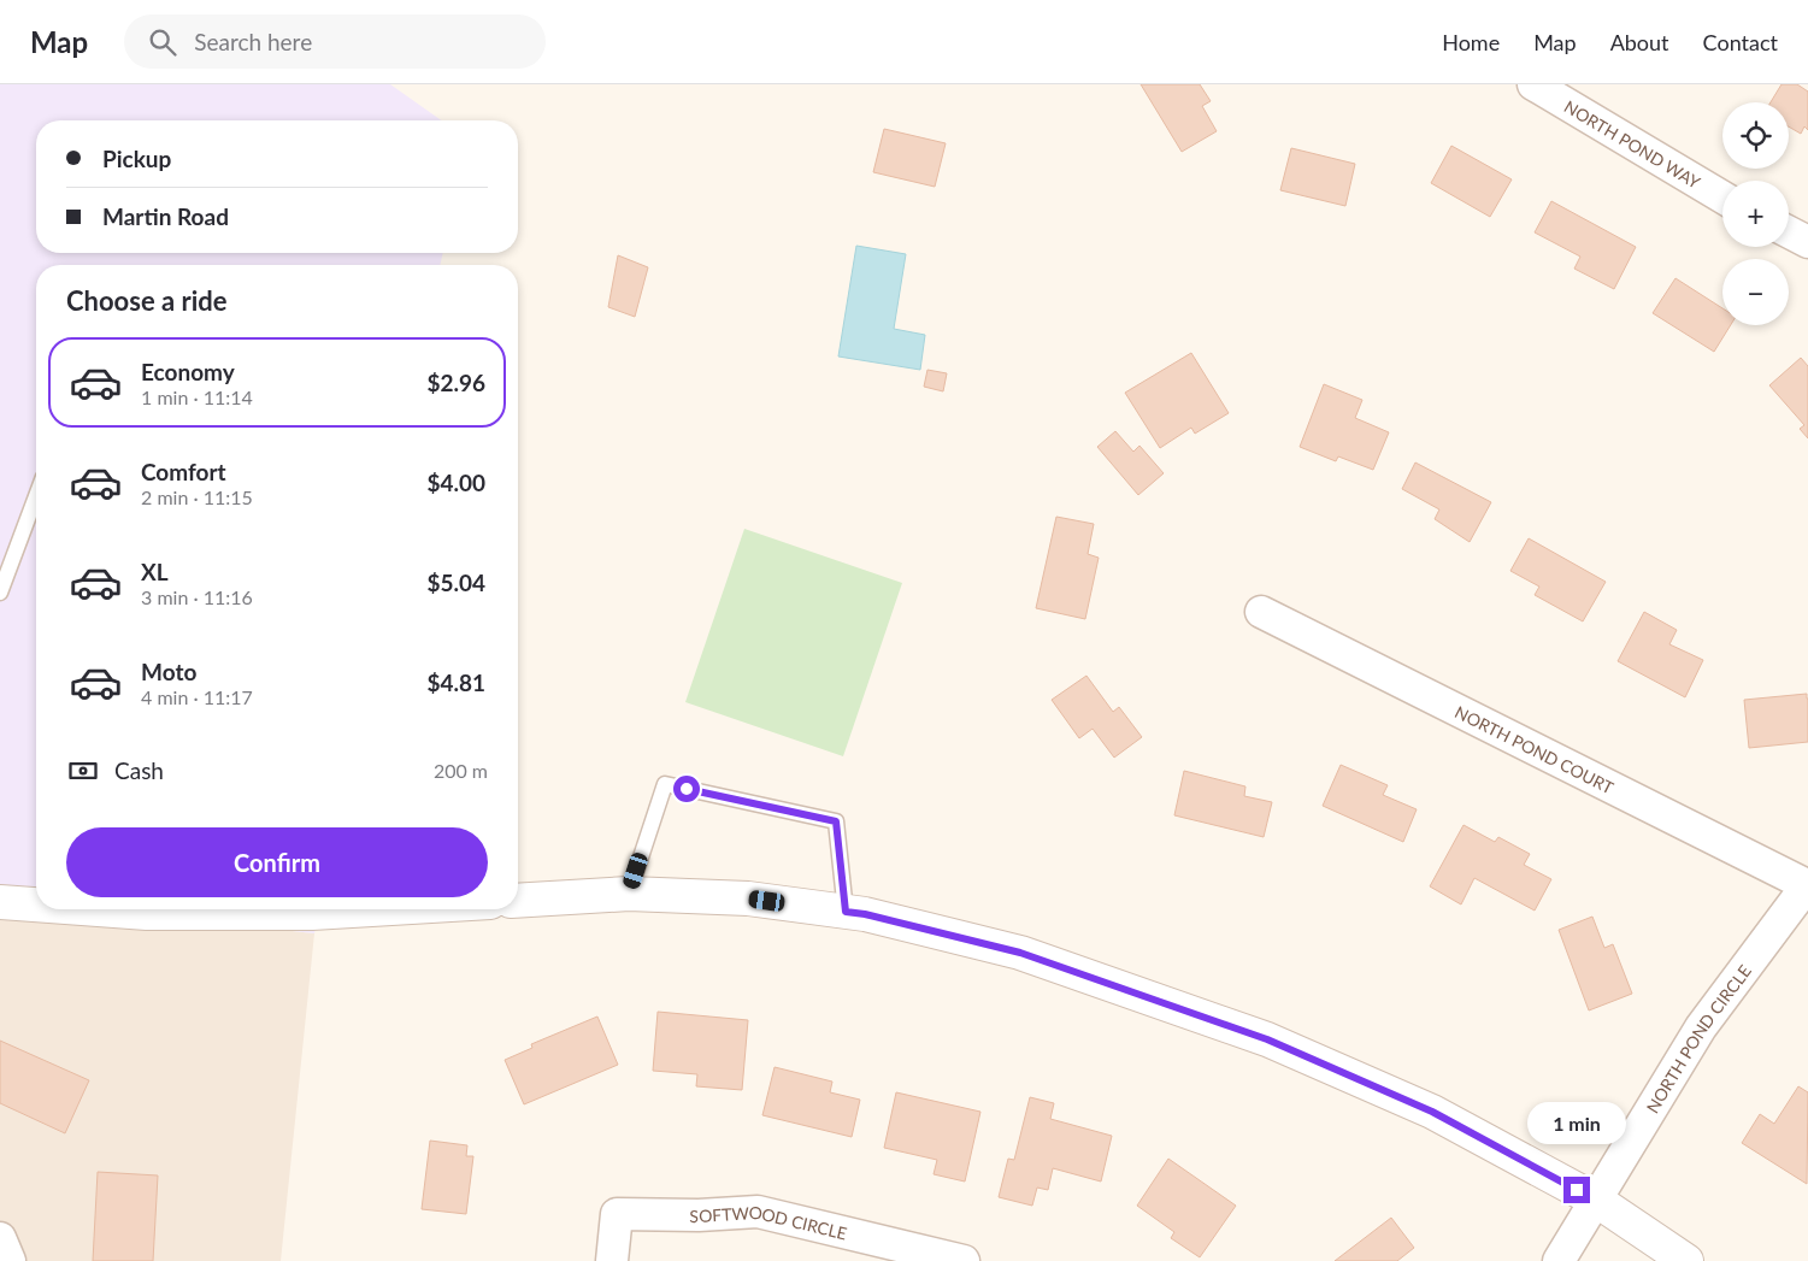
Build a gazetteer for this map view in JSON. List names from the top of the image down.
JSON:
{
  "streets": {
    "street": [
      "NORTH POND WAY",
      "NORTH POND COURT",
      "NORTH POND CIRCLE",
      "SOFTWOOD CIRCLE"
    ]
  },
  "crossings": [
    ["NORTH POND COURT", "NORTH POND CIRCLE"]
  ],
  "page": {
    "header": "Map",
    "search": "Search here",
    "nav": [
      "Home",
      "Map",
      "About",
      "Contact"
    ],
    "map_buttons": ["+", "−"],
    "banner": ["Pickup", "Martin Road"],
    "heading": "Choose a ride",
    "list": [
      {
        "name": "Economy",
        "note": "1 min · 11:14",
        "value": "$2.96"
      },
      {
        "name": "Comfort",
        "note": "2 min · 11:15",
        "value": "$4.00"
      },
      {
        "name": "XL",
        "note": "3 min · 11:16",
        "value": "$5.04"
      },
      {
        "name": "Moto",
        "note": "4 min · 11:17",
        "value": "$4.81"
      }
    ],
    "pay": ["Cash", "200 m"],
    "buttons": "Confirm",
    "bubble": "1 min"
  }
}
